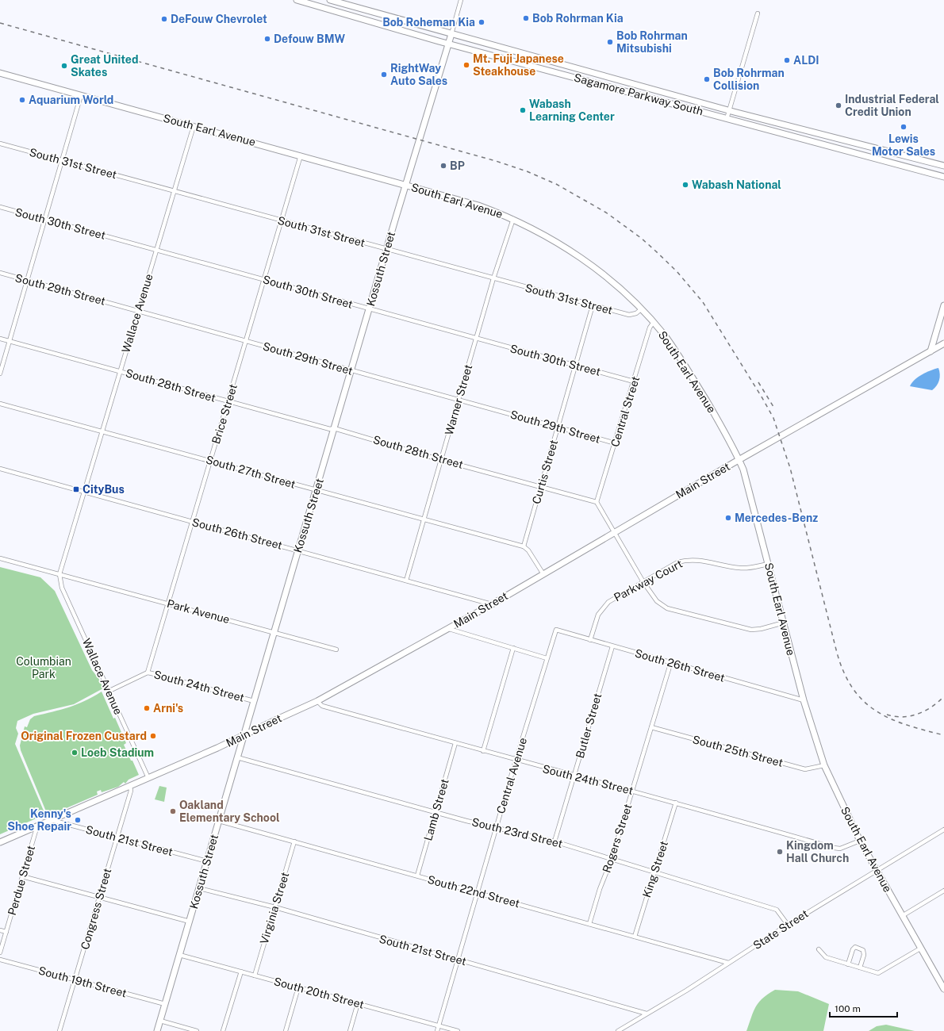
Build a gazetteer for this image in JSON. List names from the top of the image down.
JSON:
{
  "streets": {
    "street": [
      "Sagamore Parkway South",
      "South Earl Avenue",
      "South 31st Street",
      "South 30th Street",
      "Kossuth Street",
      "South 29th Street",
      "Wallace Avenue",
      "South 28th Street",
      "Warner Street",
      "Central Street",
      "Brice Street",
      "South 27th Street",
      "Curtis Street",
      "Main Street",
      "South 26th Street",
      "Parkway Court",
      "Park Avenue",
      "South 24th Street",
      "Butler Street",
      "South 25th Street",
      "Central Avenue",
      "Lamb Street",
      "South 23rd Street",
      "Rogers Street",
      "South 21st Street",
      "King Street",
      "Perdue Street",
      "South 22nd Street",
      "Virginia Street",
      "Congress Street",
      "State Street",
      "South 19th Street",
      "South 20th Street"
    ]
  },
  "crossings": [
    ["Sagamore Parkway South", "Kossuth Street"],
    ["South Earl Avenue", "South 31st Street"],
    ["South Earl Avenue", "Kossuth Street"],
    ["South Earl Avenue", "Wallace Avenue"],
    ["South Earl Avenue", "Warner Street"],
    ["South Earl Avenue", "Central Street"],
    ["South Earl Avenue", "Brice Street"],
    ["South Earl Avenue", "Main Street"],
    ["South Earl Avenue", "South 26th Street"],
    ["South Earl Avenue", "Parkway Court"],
    ["South Earl Avenue", "South 24th Street"],
    ["South Earl Avenue", "South 25th Street"],
    ["South Earl Avenue", "State Street"],
    ["South 31st Street", "Kossuth Street"],
    ["South 31st Street", "Wallace Avenue"],
    ["South 31st Street", "Warner Street"],
    ["South 31st Street", "Brice Street"],
    ["South 31st Street", "Curtis Street"],
    ["South 30th Street", "Kossuth Street"],
    ["South 30th Street", "Wallace Avenue"],
    ["South 30th Street", "Warner Street"],
    ["South 30th Street", "Central Street"],
    ["South 30th Street", "Brice Street"],
    ["South 30th Street", "Curtis Street"],
    ["Kossuth Street", "South 29th Street"],
    ["Kossuth Street", "South 28th Street"],
    ["Kossuth Street", "South 27th Street"],
    ["Kossuth Street", "Main Street"],
    ["Kossuth Street", "South 26th Street"],
    ["Kossuth Street", "Park Avenue"],
    ["Kossuth Street", "South 24th Street"],
    ["Kossuth Street", "South 23rd Street"],
    ["Kossuth Street", "South 21st Street"],
    ["Kossuth Street", "South 22nd Street"],
    ["Kossuth Street", "South 19th Street"],
    ["Kossuth Street", "South 20th Street"],
    ["South 29th Street", "Wallace Avenue"],
    ["South 29th Street", "Warner Street"],
    ["South 29th Street", "Central Street"],
    ["South 29th Street", "Brice Street"],
    ["South 29th Street", "Curtis Street"],
    ["Wallace Avenue", "South 28th Street"],
    ["Wallace Avenue", "South 27th Street"],
    ["Wallace Avenue", "Main Street"],
    ["Wallace Avenue", "South 26th Street"],
    ["Wallace Avenue", "Park Avenue"],
    ["Wallace Avenue", "South 24th Street"],
    ["South 28th Street", "Warner Street"],
    ["South 28th Street", "Central Street"],
    ["South 28th Street", "Brice Street"],
    ["South 28th Street", "Curtis Street"],
    ["Warner Street", "South 27th Street"],
    ["Warner Street", "South 26th Street"],
    ["Brice Street", "South 27th Street"],
    ["Brice Street", "South 26th Street"],
    ["Brice Street", "Park Avenue"],
    ["Brice Street", "South 24th Street"],
    ["South 27th Street", "Curtis Street"],
    ["Main Street", "South 26th Street"],
    ["Main Street", "South 24th Street"],
    ["Main Street", "South 21st Street"],
    ["Main Street", "Perdue Street"],
    ["Main Street", "Congress Street"],
    ["South 26th Street", "Parkway Court"],
    ["South 26th Street", "Butler Street"],
    ["South 26th Street", "Central Avenue"],
    ["South 26th Street", "Rogers Street"],
    ["South 24th Street", "Butler Street"],
    ["South 24th Street", "Central Avenue"],
    ["South 24th Street", "Lamb Street"],
    ["South 24th Street", "Rogers Street"],
    ["South 24th Street", "King Street"],
    ["Butler Street", "South 23rd Street"],
    ["South 25th Street", "Rogers Street"],
    ["Central Avenue", "South 23rd Street"],
    ["Central Avenue", "South 21st Street"],
    ["Central Avenue", "South 22nd Street"],
    ["Central Avenue", "South 20th Street"],
    ["Lamb Street", "South 23rd Street"],
    ["Lamb Street", "South 22nd Street"],
    ["South 23rd Street", "Rogers Street"],
    ["South 23rd Street", "King Street"],
    ["South 23rd Street", "State Street"],
    ["Rogers Street", "South 22nd Street"],
    ["South 21st Street", "Virginia Street"],
    ["South 21st Street", "Congress Street"],
    ["South 21st Street", "State Street"],
    ["King Street", "South 22nd Street"],
    ["South 22nd Street", "Virginia Street"],
    ["South 22nd Street", "State Street"],
    ["Virginia Street", "South 20th Street"],
    ["Congress Street", "South 19th Street"]
  ],
  "parks": ["Columbian Park"],
  "places": {
    "other": [
      "Bob Rohrman Kia",
      "DeFouw Chevrolet",
      "Bob Roheman Kia",
      "Defouw BMW",
      "Bob Rohrman Mitsubishi",
      "ALDI",
      "Mt. Fuji Japanese Steakhouse",
      "Great United Skates",
      "RightWay Auto Sales",
      "Bob Rohrman Collision",
      "Aquarium World",
      "Industrial Federal Credit Union",
      "Wabash Learning Center",
      "Lewis Motor Sales",
      "BP",
      "Wabash National",
      "Mercedes-Benz",
      "Arni's",
      "Original Frozen Custard",
      "Loeb Stadium",
      "Oakland Elementary School",
      "Kenny's Shoe Repair",
      "Kingdom Hall Church"
    ],
    "transit": ["CityBus"]
  },
  "scale_bar": "100 m"
}
